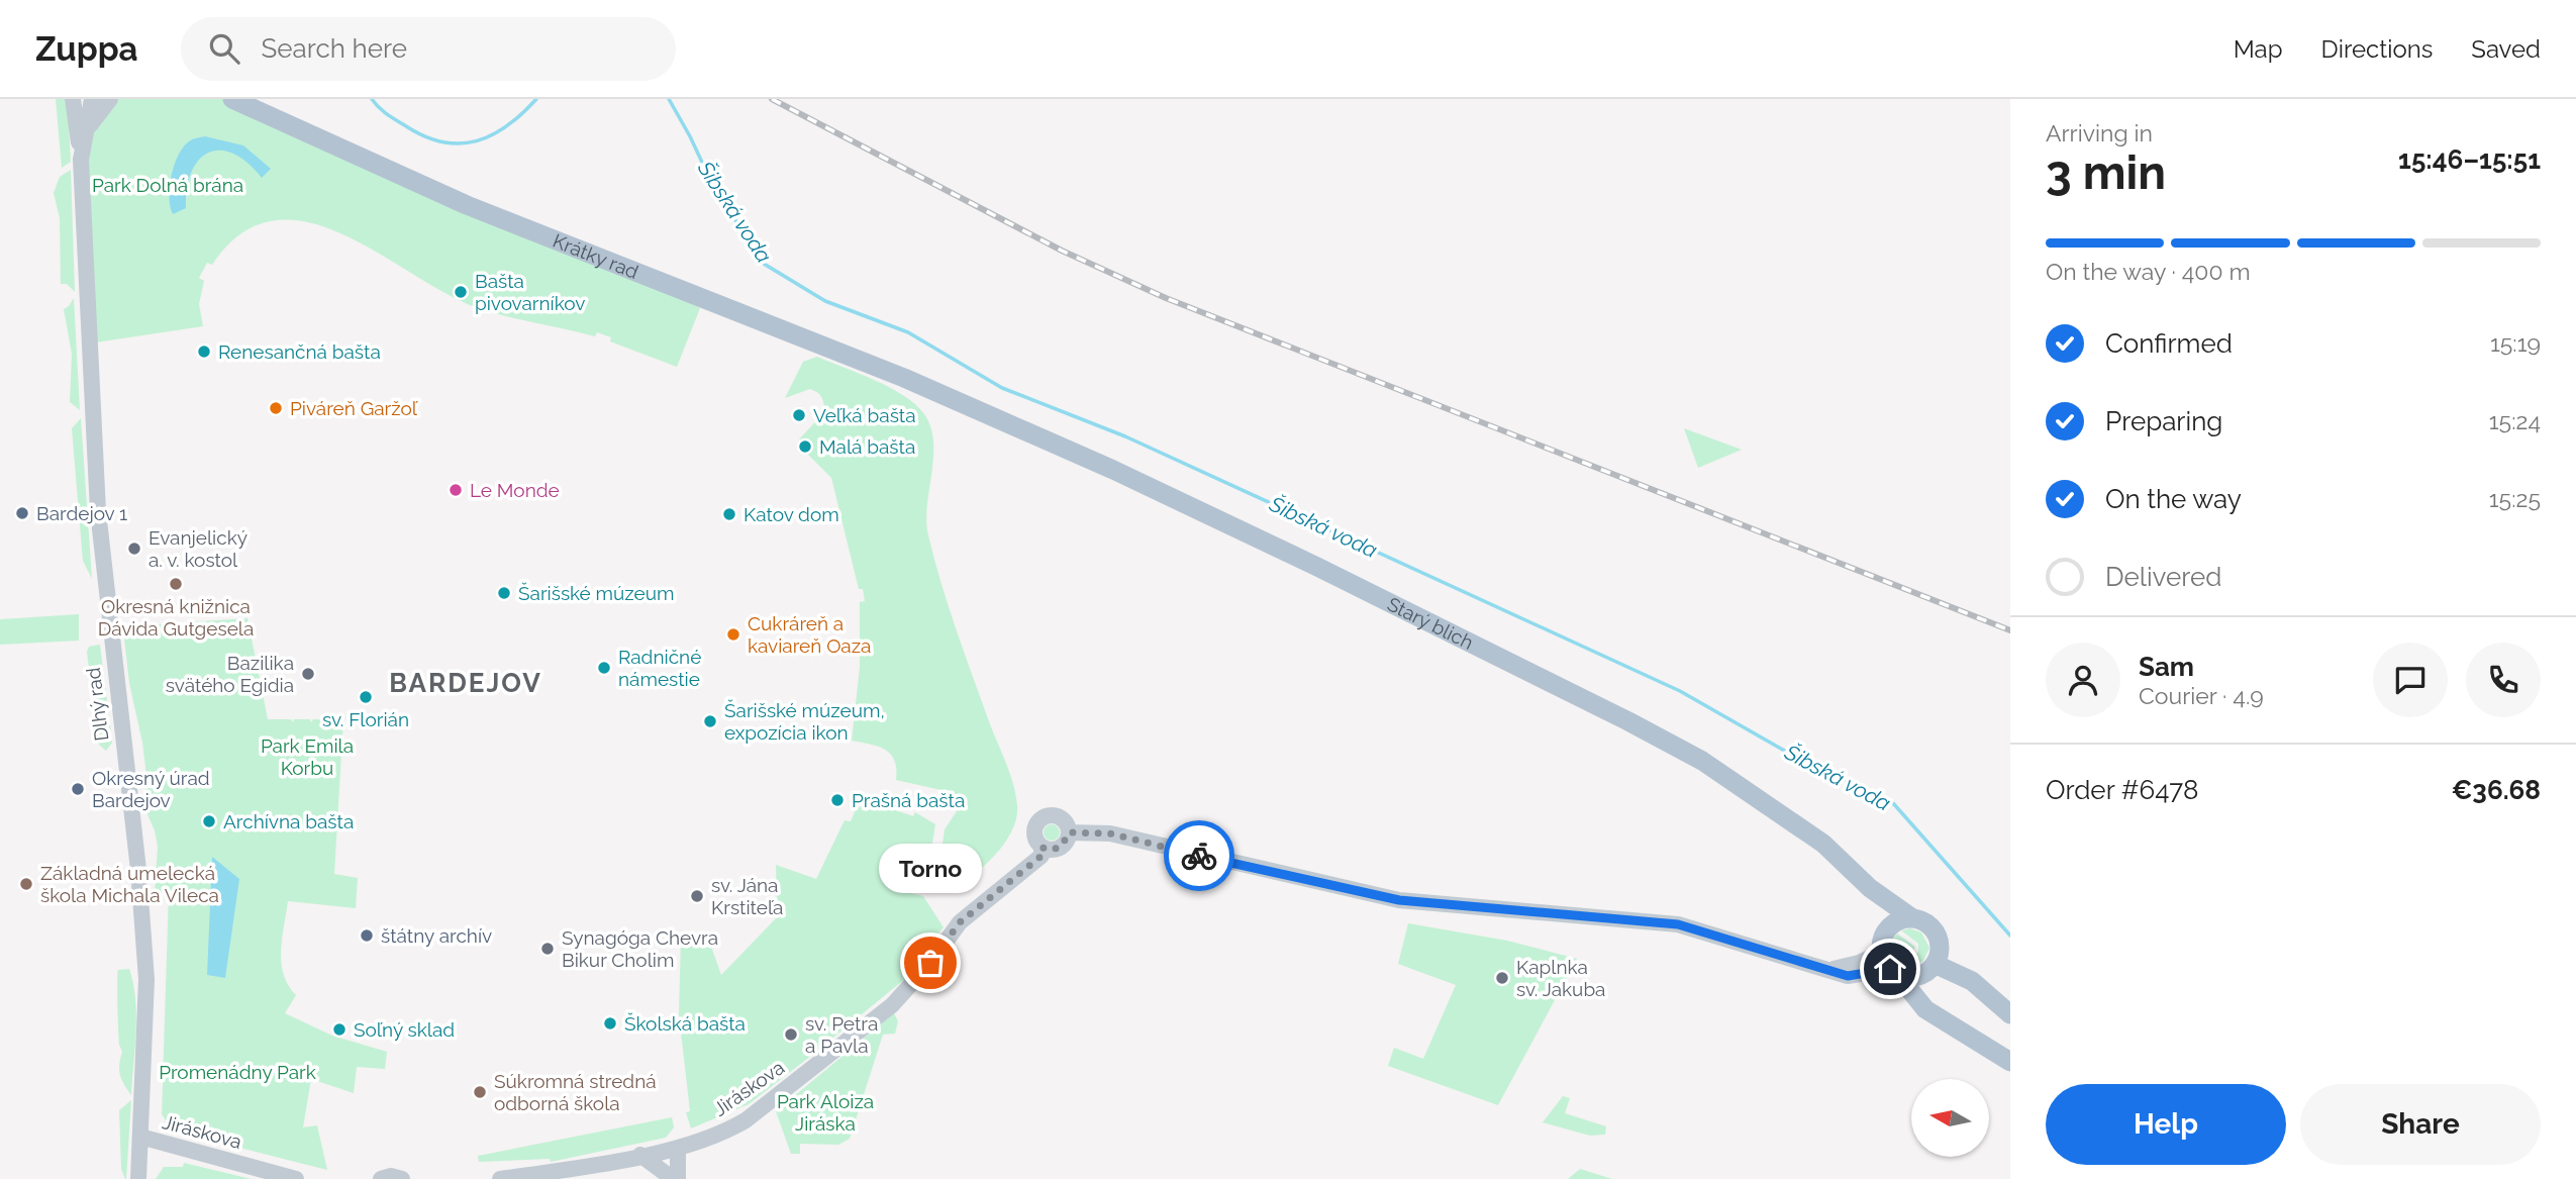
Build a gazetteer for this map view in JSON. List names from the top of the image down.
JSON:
{
  "streets": {
    "main road": ["Krátky rad", "Starý blich"],
    "street": ["Dlhý rad", "Jiráskova"]
  },
  "crossings": [
    ["Krátky rad", "Starý blich"],
    ["Dlhý rad", "Jiráskova"]
  ],
  "districts": ["BARDEJOV"],
  "water": ["Šibská voda"],
  "parks": [
    "Park Dolná brána",
    "Park Emila Korbu",
    "Promenádny Park",
    "Park Aloiza Jiráska"
  ],
  "places": [
    "Bašta pivovarníkov",
    "Renesančná bašta",
    "Piváreň Garžoľ",
    "Veľká bašta",
    "Malá bašta",
    "Le Monde",
    "Bardejov 1",
    "Katov dom",
    "Evanjelický a. v. kostol",
    "Okresná knižnica Dávida Gutgesela",
    "Šarišské múzeum",
    "Cukráreň a kaviareň Oaza",
    "Radničné námestie",
    "Bazilika svätého Egidia",
    "sv. Florián",
    "Šarišské múzeum, expozícia ikon",
    "Okresný úrad Bardejov",
    "Prašná bašta",
    "Archívna bašta",
    "Základná umelecká škola Michala Vileca",
    "sv. Jána Krstiteľa",
    "štátny archív",
    "Synagóga Chevra Bikur Cholim",
    "Torno",
    "Kaplnka sv. Jakuba",
    "Školská bašta",
    "Soľný sklad",
    "sv. Petra a Pavla",
    "Súkromná stredná odborná škola"
  ],
  "north": "left",
  "page": {
    "header": "Zuppa",
    "search": "Search here",
    "nav": ["Map", "Directions", "Saved"],
    "heading": ["3 min", "Arriving in", "15:46–15:51"],
    "panel": [
      "Sam",
      "Courier · 4.9",
      "Order #6478",
      "€36.68"
    ],
    "bar": "On the way · 400 m",
    "list": [
      ["Confirmed", "15:19"],
      ["Preparing", "15:24"],
      ["On the way", "15:25"],
      "Delivered"
    ],
    "bubble": "Torno",
    "buttons": ["Help", "Share"]
  }
}
